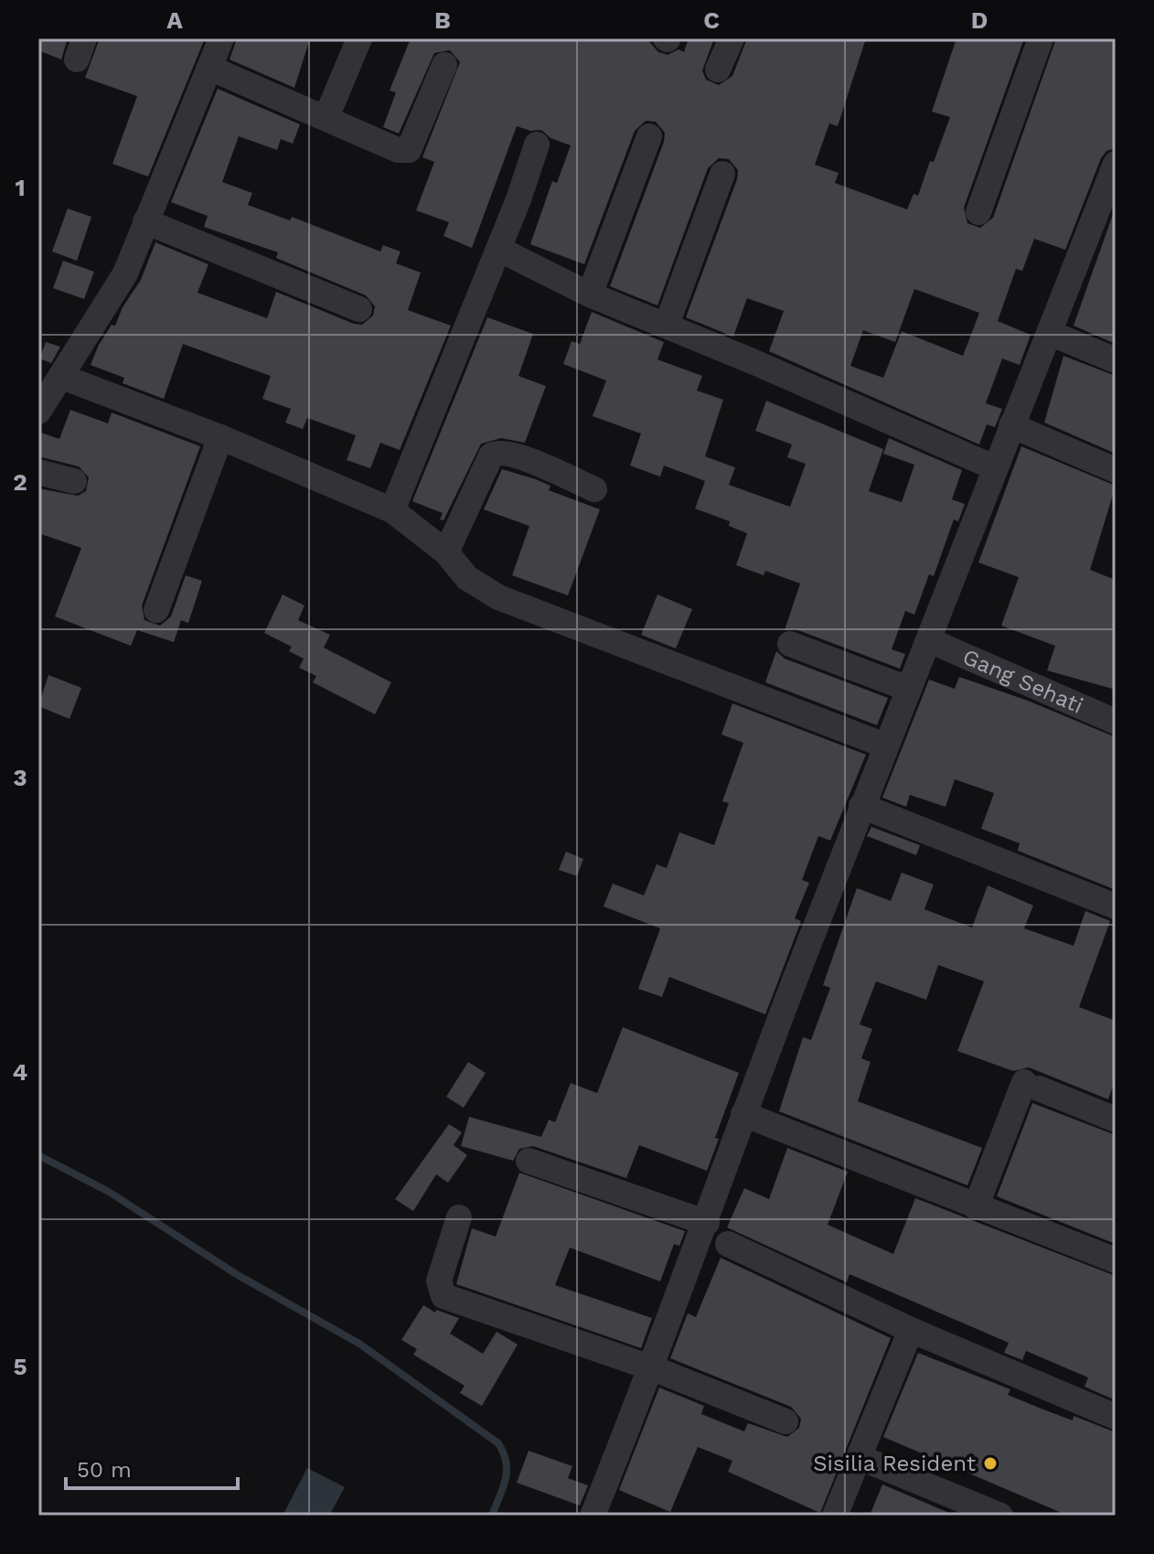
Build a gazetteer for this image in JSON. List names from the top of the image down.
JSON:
{
  "streets": {
    "street": ["Gang Sehati"]
  },
  "places": ["Sisilia Resident"],
  "scale_bar": "50 m",
  "grid": {
    "columns": [
      "A",
      "B",
      "C",
      "D"
    ],
    "rows": [
      "1",
      "2",
      "3",
      "4",
      "5"
    ]
  }
}
